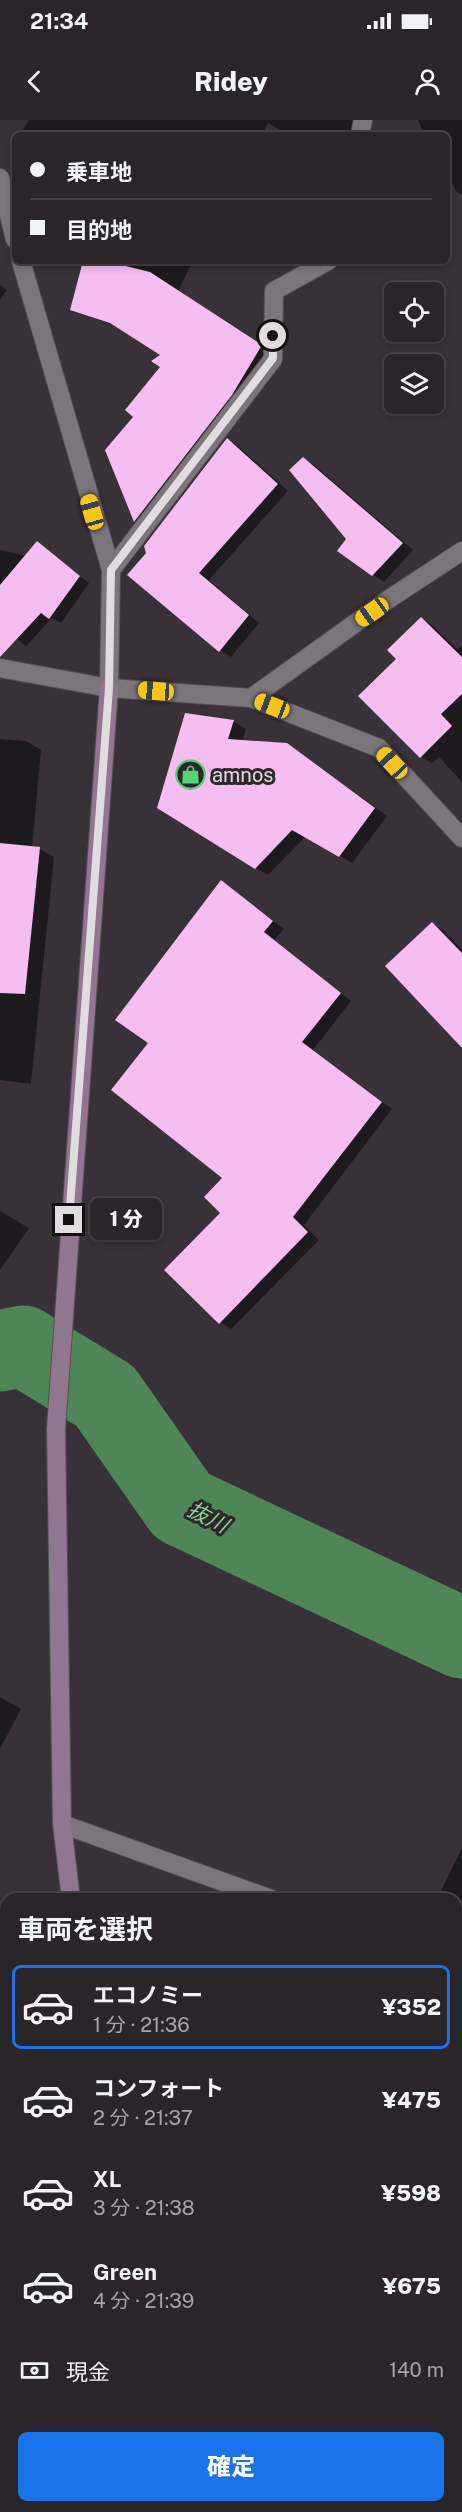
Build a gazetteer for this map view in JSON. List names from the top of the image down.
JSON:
{
  "water": ["抜川"],
  "places": {
    "shop": ["amnos"]
  },
  "page": {
    "status": "21:34",
    "header": "Ridey",
    "banner": ["乗車地", "目的地"],
    "bubble": "1 分",
    "heading": "車両を選択",
    "list": [
      {
        "name": "エコノミー",
        "note": "1 分 · 21:36",
        "value": "¥352"
      },
      {
        "name": "コンフォート",
        "note": "2 分 · 21:37",
        "value": "¥475"
      },
      {
        "name": "XL",
        "note": "3 分 · 21:38",
        "value": "¥598"
      },
      {
        "name": "Green",
        "note": "4 分 · 21:39",
        "value": "¥675"
      }
    ],
    "pay": ["現金", "140 m"],
    "buttons": "確定"
  }
}
